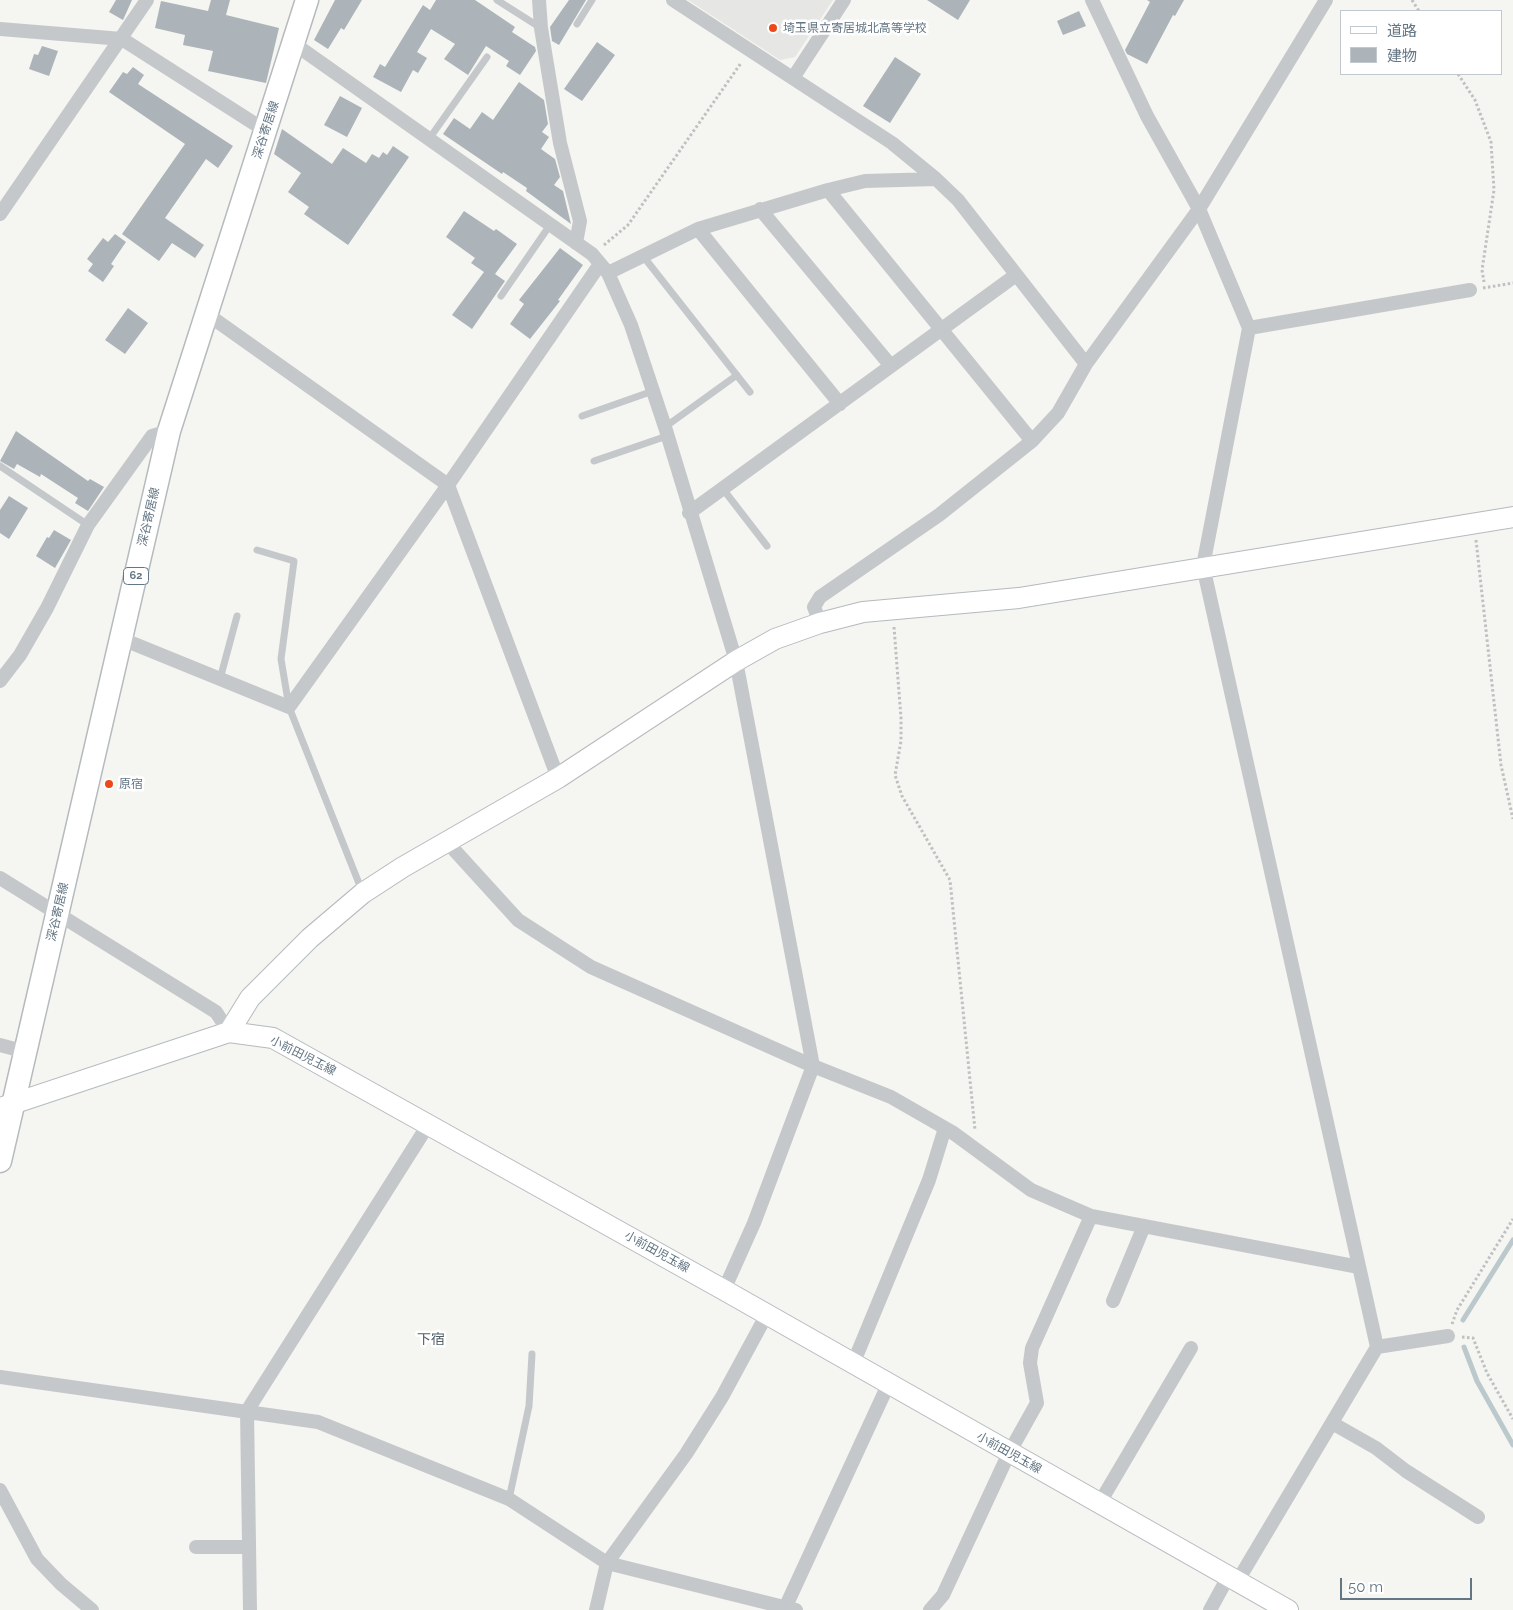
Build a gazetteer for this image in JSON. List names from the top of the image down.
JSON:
{
  "streets": {
    "main road": ["深谷寄居線", "62"],
    "street": ["小前田児玉線"]
  },
  "crossings": [
    ["深谷寄居線", "小前田児玉線"]
  ],
  "districts": ["下宿"],
  "places": ["埼玉県立寄居城北高等学校", "原宿"],
  "legend": ["道路", "建物"],
  "scale_bar": "50 m"
}
